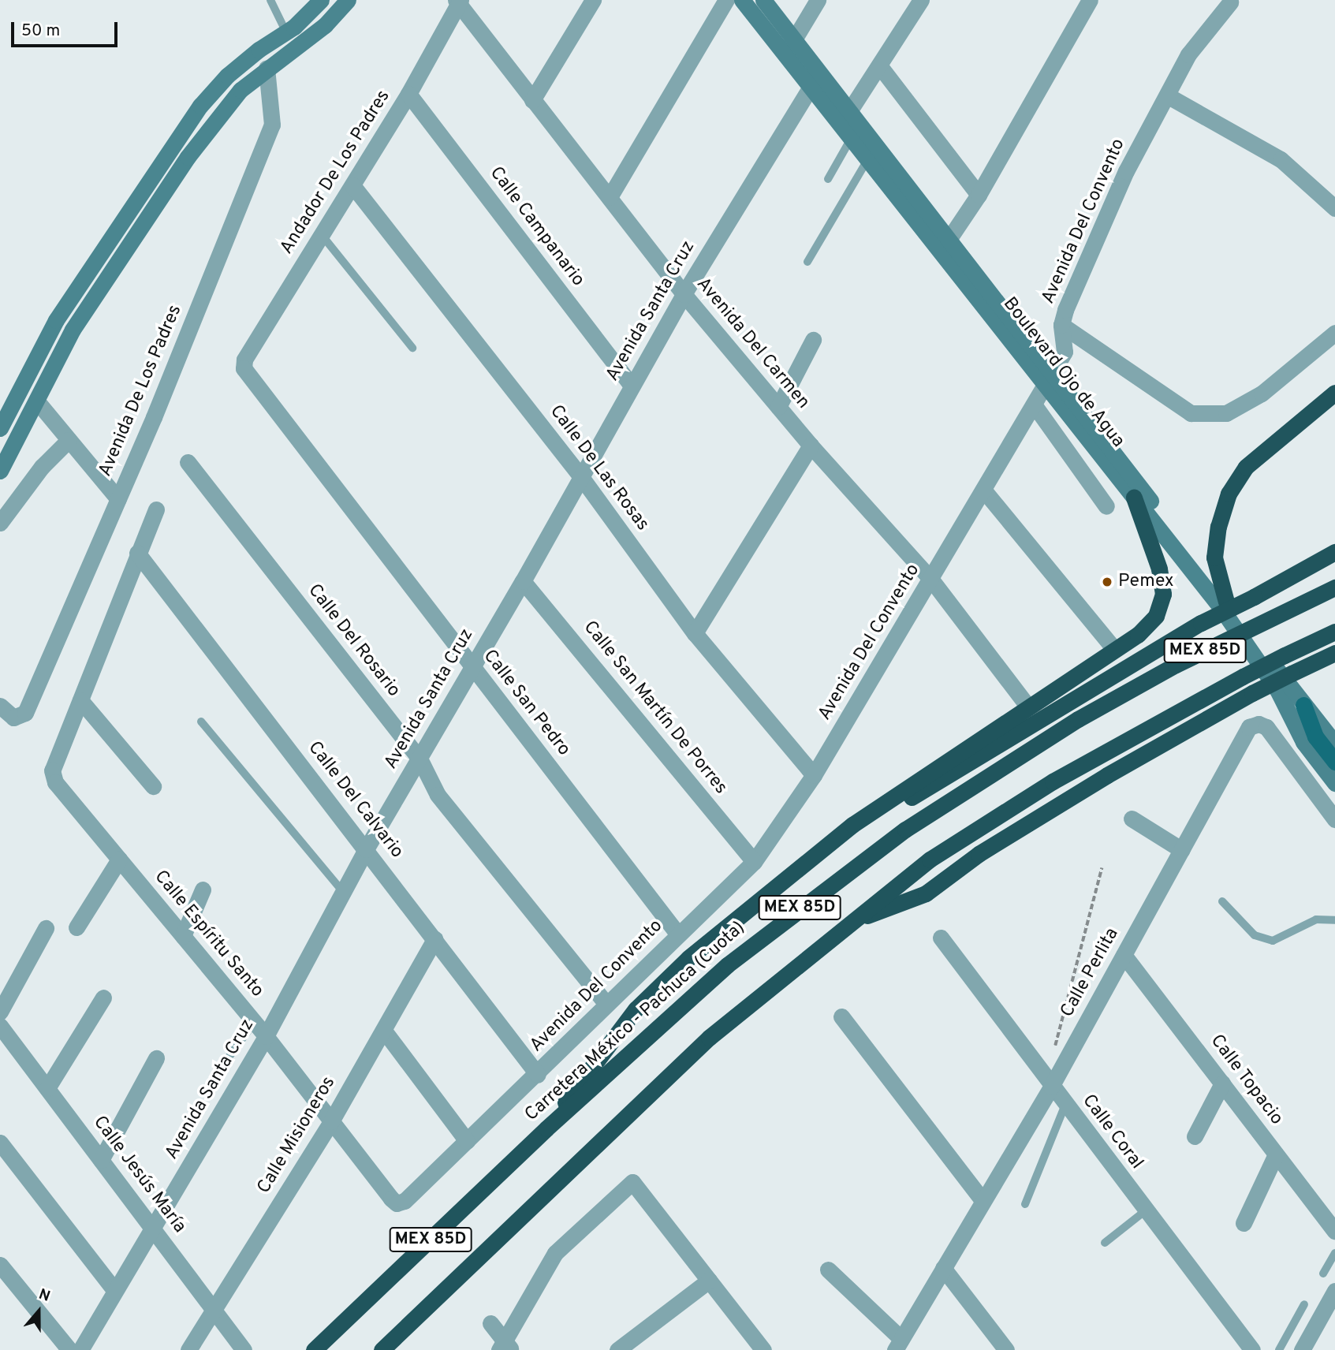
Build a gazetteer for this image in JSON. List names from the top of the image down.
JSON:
{
  "streets": {
    "highway": ["MEX 85D", "Carretera México - Pachuca (Cuota)"],
    "main road": ["Boulevard Ojo de Agua"],
    "street": [
      "Andador De Los Padres",
      "Avenida Del Convento",
      "Calle Campanario",
      "Avenida Santa Cruz",
      "Avenida Del Carmen",
      "Avenida De Los Padres",
      "Calle De Las Rosas",
      "Calle Del Rosario",
      "Calle San Pedro",
      "Calle San Martín De Porres",
      "Calle Del Calvario",
      "Calle Espíritu Santo",
      "Calle Perlita",
      "Calle Topacio",
      "Calle Coral",
      "Calle Misioneros",
      "Calle Jesús María"
    ]
  },
  "crossings": [
    ["Andador De Los Padres", "Calle Campanario"],
    ["Andador De Los Padres", "Avenida Del Carmen"],
    ["Andador De Los Padres", "Calle De Las Rosas"],
    ["Andador De Los Padres", "Calle San Pedro"],
    ["Avenida Del Convento", "Avenida Del Carmen"],
    ["Avenida Del Convento", "Boulevard Ojo de Agua"],
    ["Avenida Del Convento", "Calle De Las Rosas"],
    ["Avenida Del Convento", "Calle Del Rosario"],
    ["Avenida Del Convento", "Calle San Pedro"],
    ["Avenida Del Convento", "Calle San Martín De Porres"],
    ["Avenida Del Convento", "Calle Del Calvario"],
    ["Avenida Del Convento", "Calle Espíritu Santo"],
    ["Calle Campanario", "Avenida Santa Cruz"],
    ["Avenida Santa Cruz", "Avenida Del Carmen"],
    ["Avenida Santa Cruz", "Boulevard Ojo de Agua"],
    ["Avenida Santa Cruz", "Calle De Las Rosas"],
    ["Avenida Santa Cruz", "Calle Del Rosario"],
    ["Avenida Santa Cruz", "Calle San Pedro"],
    ["Avenida Santa Cruz", "Calle San Martín De Porres"],
    ["Avenida Santa Cruz", "Calle Del Calvario"],
    ["Avenida Santa Cruz", "Calle Espíritu Santo"],
    ["Avenida Santa Cruz", "Calle Jesús María"],
    ["Calle Del Calvario", "Calle Misioneros"],
    ["Calle Espíritu Santo", "Calle Misioneros"],
    ["Calle Perlita", "Calle Topacio"],
    ["Calle Perlita", "Calle Coral"],
    ["Calle Misioneros", "Calle Jesús María"]
  ],
  "places": ["Pemex"],
  "scale_bar": "50 m",
  "north": "top"
}
